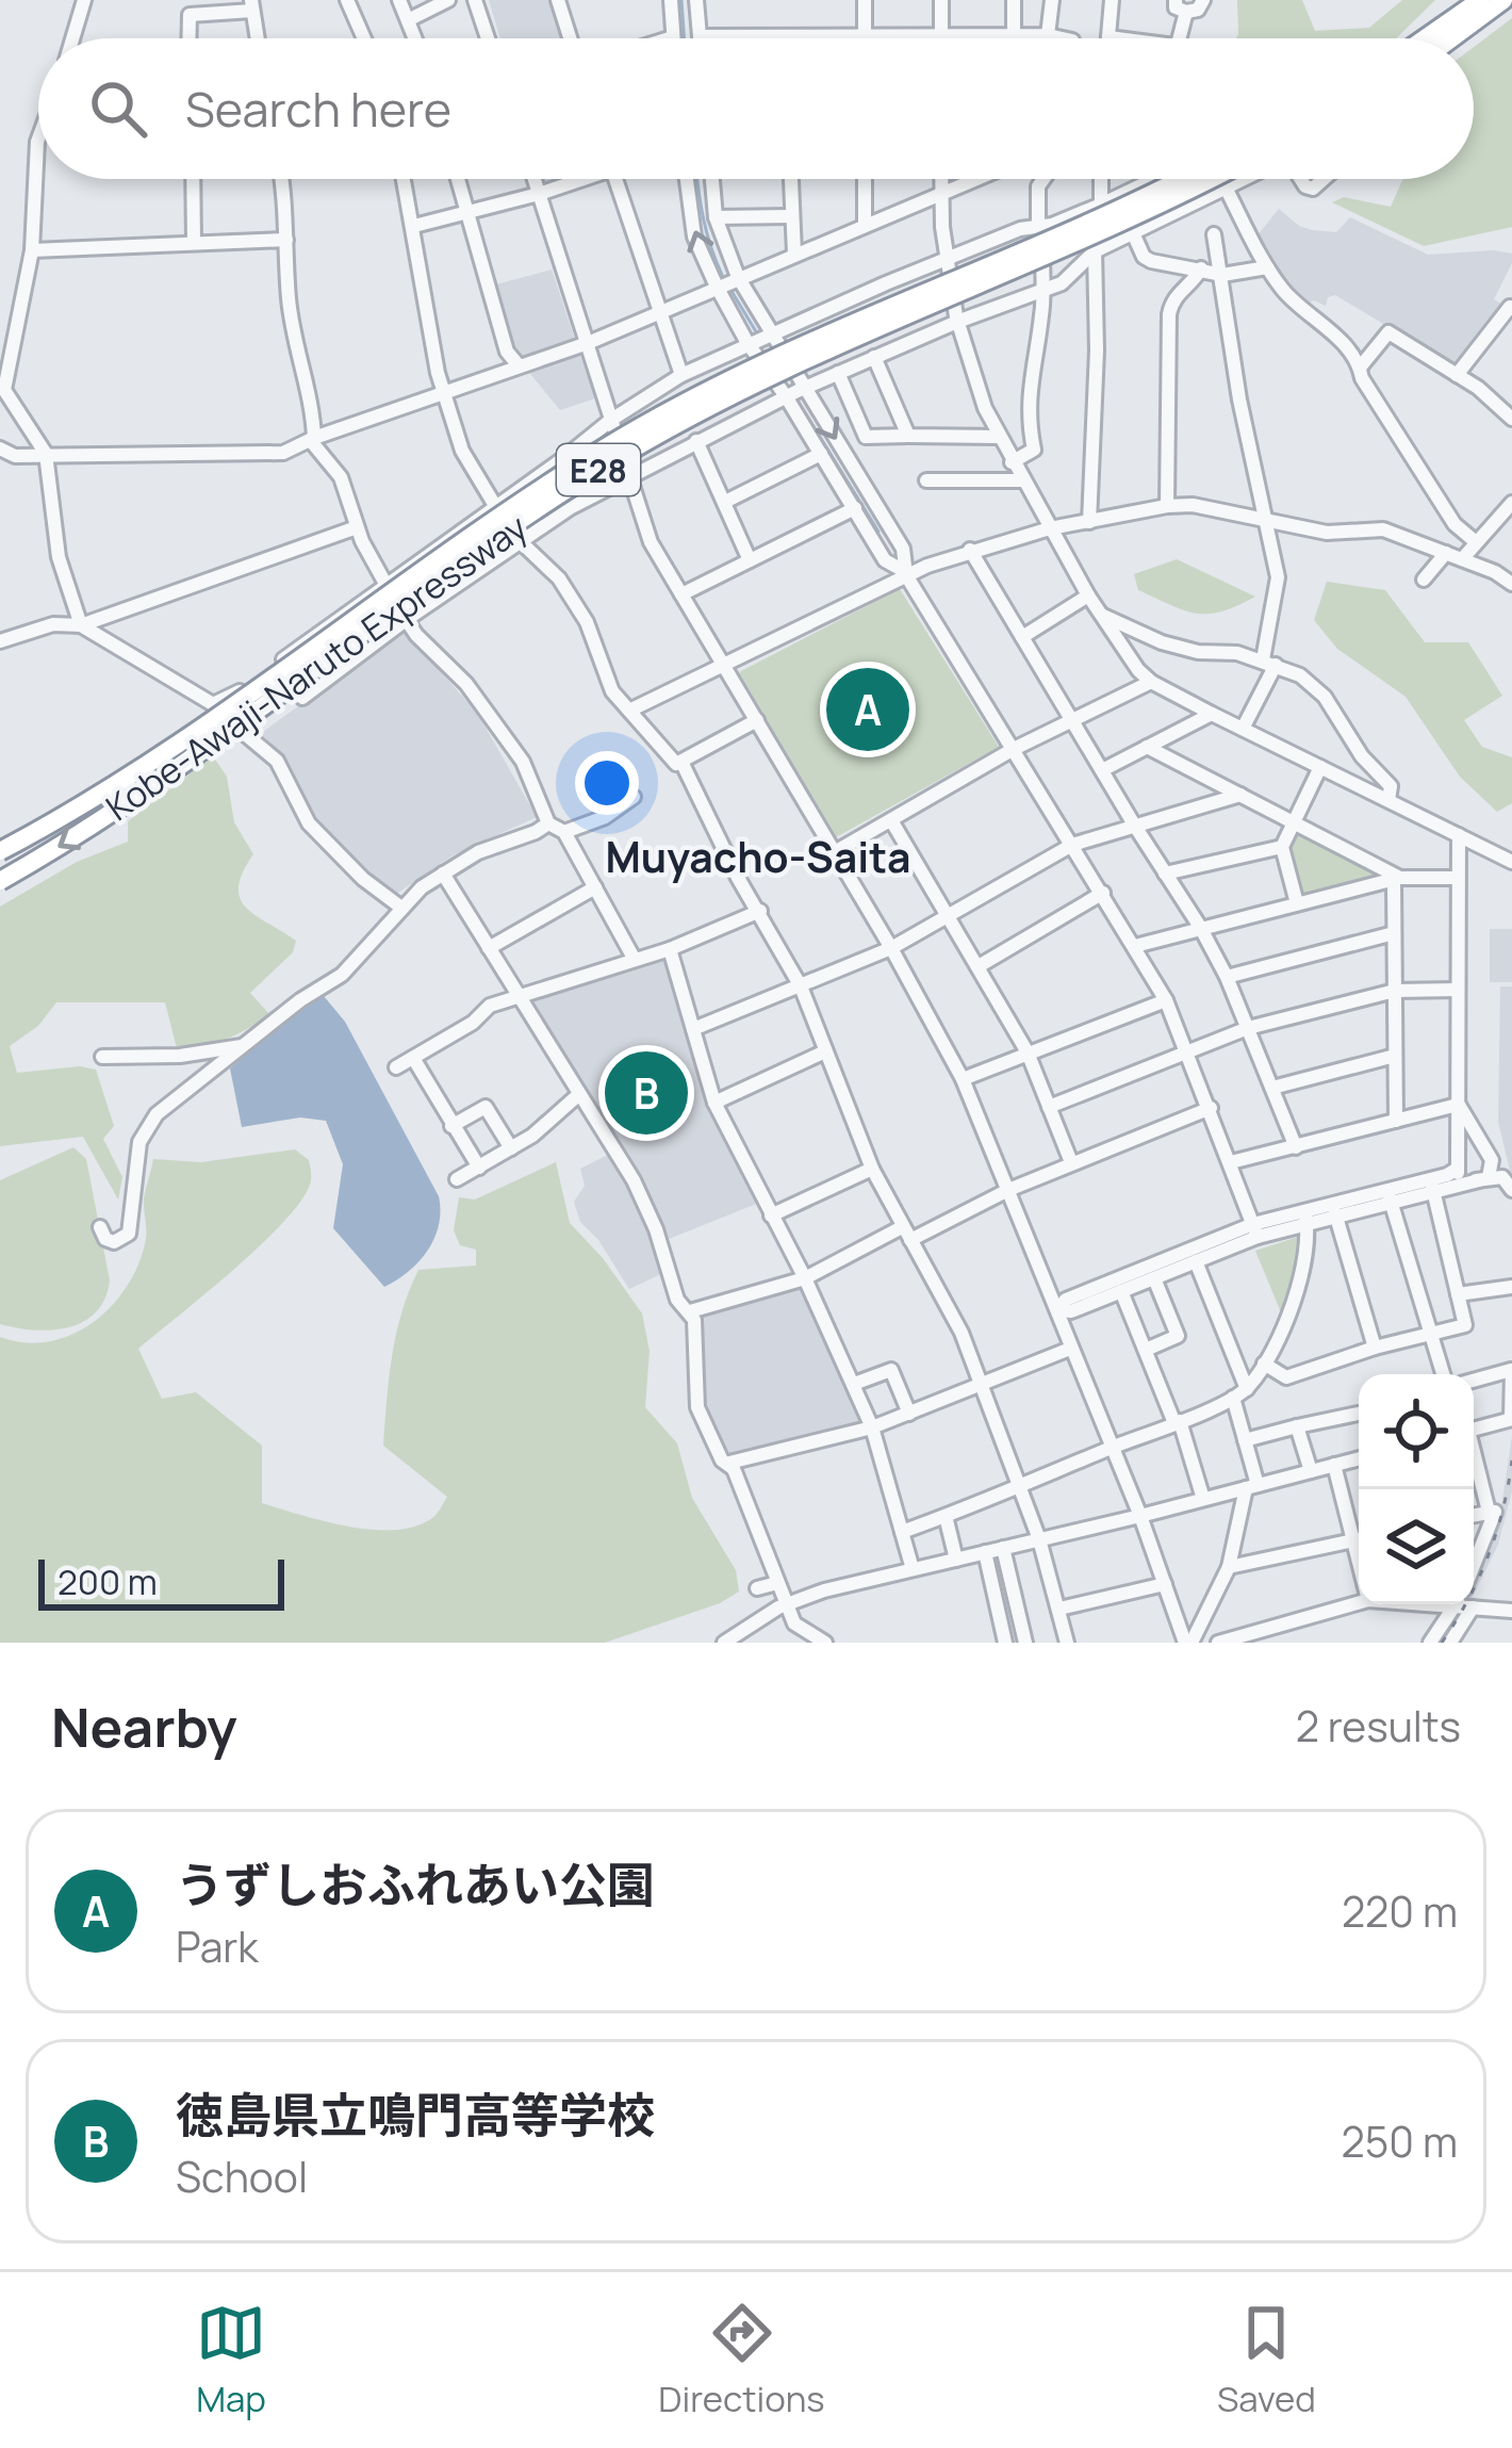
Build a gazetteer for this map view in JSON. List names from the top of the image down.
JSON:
{
  "streets": {
    "highway": ["E28", "Kobe-Awaji-Naruto Expressway"]
  },
  "districts": ["Muyacho-Saita"],
  "scale_bar": "200 m",
  "page": {
    "search": "Search here",
    "pins": ["A", "B"],
    "scale": "200 m",
    "heading": ["Nearby", "2 results"],
    "list": [
      {
        "mark": "A",
        "name": "うずしおふれあい公園",
        "note": "Park",
        "value": "220 m"
      },
      {
        "mark": "B",
        "name": "徳島県立鳴門高等学校",
        "note": "School",
        "value": "250 m"
      }
    ],
    "nav": ["Map", "Directions", "Saved"]
  }
}
